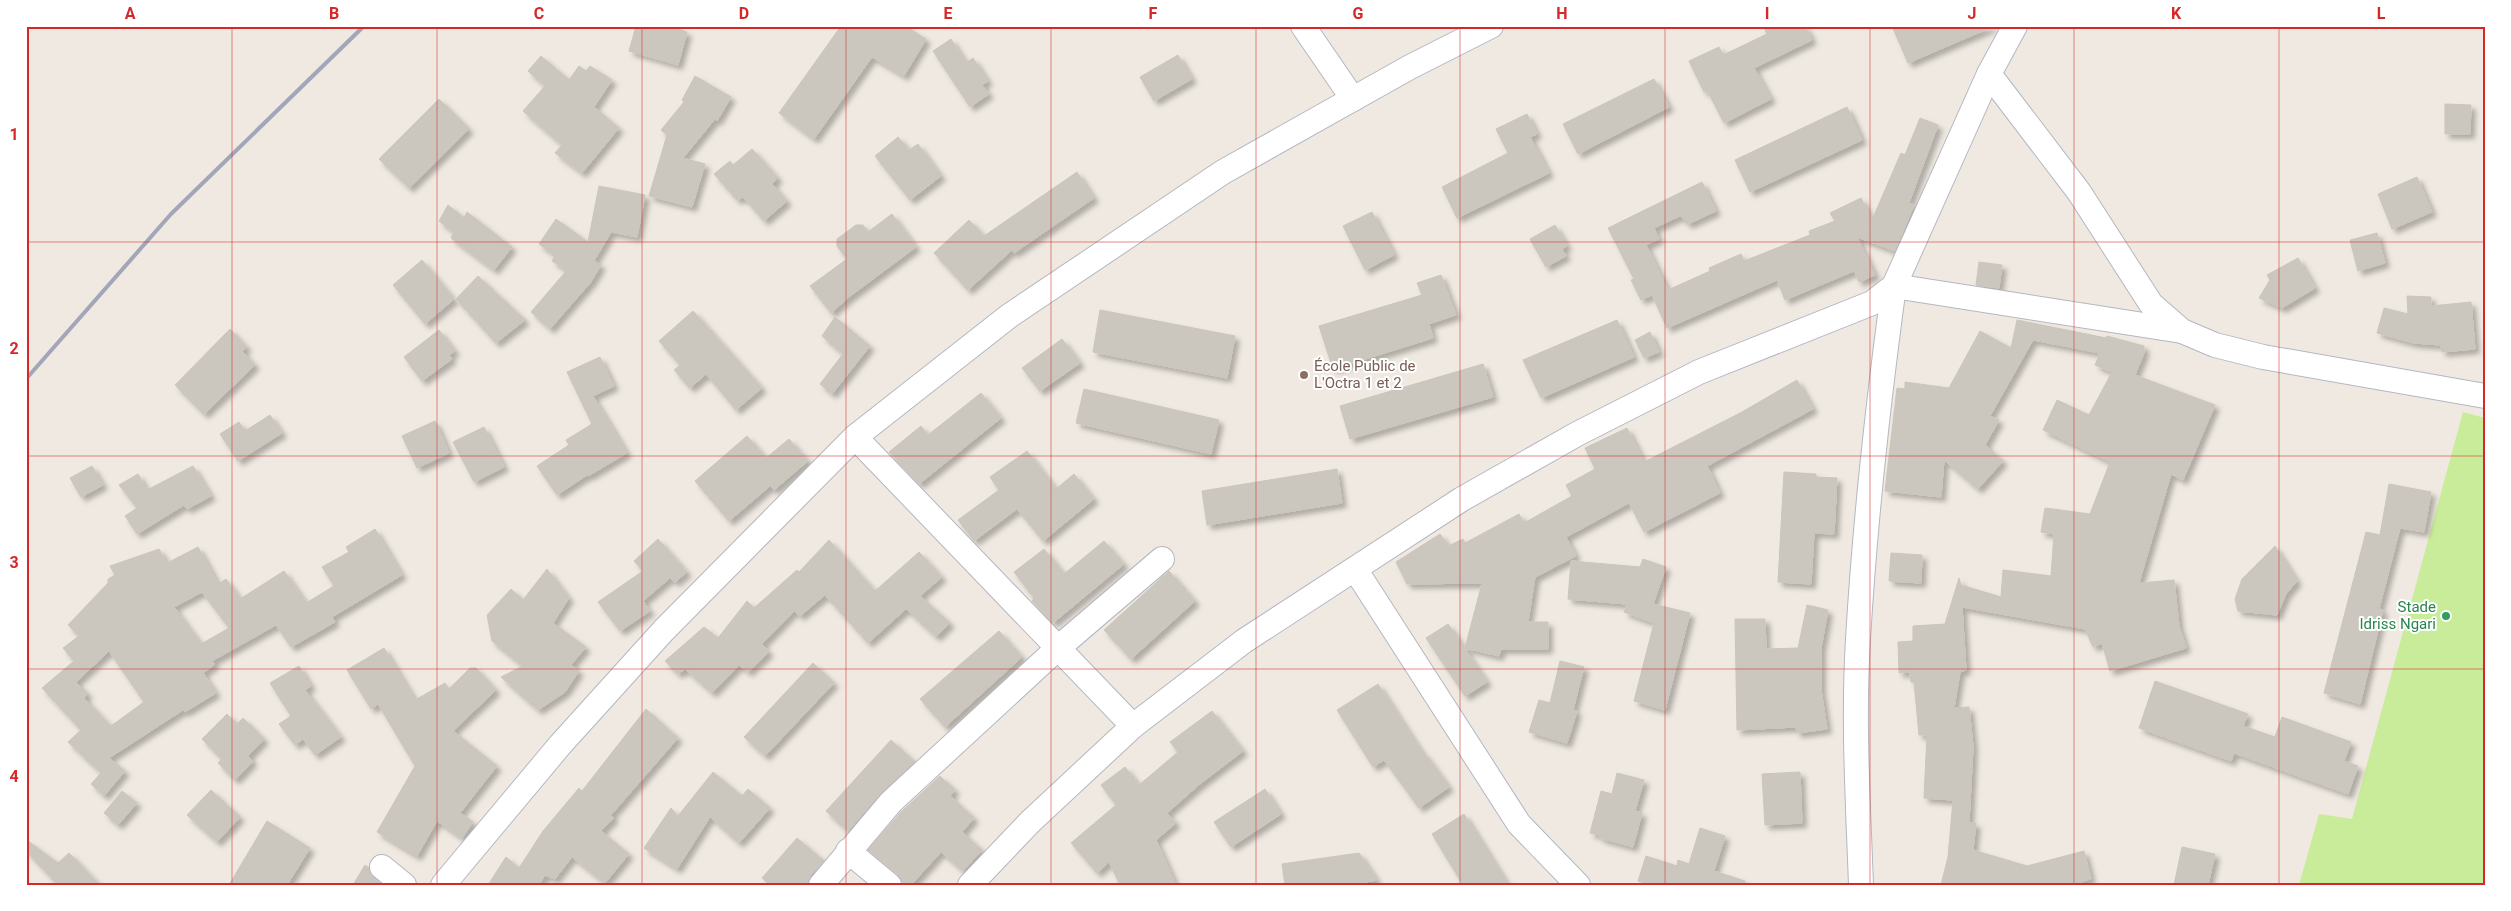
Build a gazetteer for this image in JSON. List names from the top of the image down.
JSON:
{
  "places": ["École Public de L'Octra 1 et 2", "Stade Idriss Ngari"],
  "grid": {
    "columns": [
      "A",
      "B",
      "C",
      "D",
      "E",
      "F",
      "G",
      "H",
      "I",
      "J",
      "K",
      "L"
    ],
    "rows": [
      "1",
      "2",
      "3",
      "4"
    ]
  }
}
